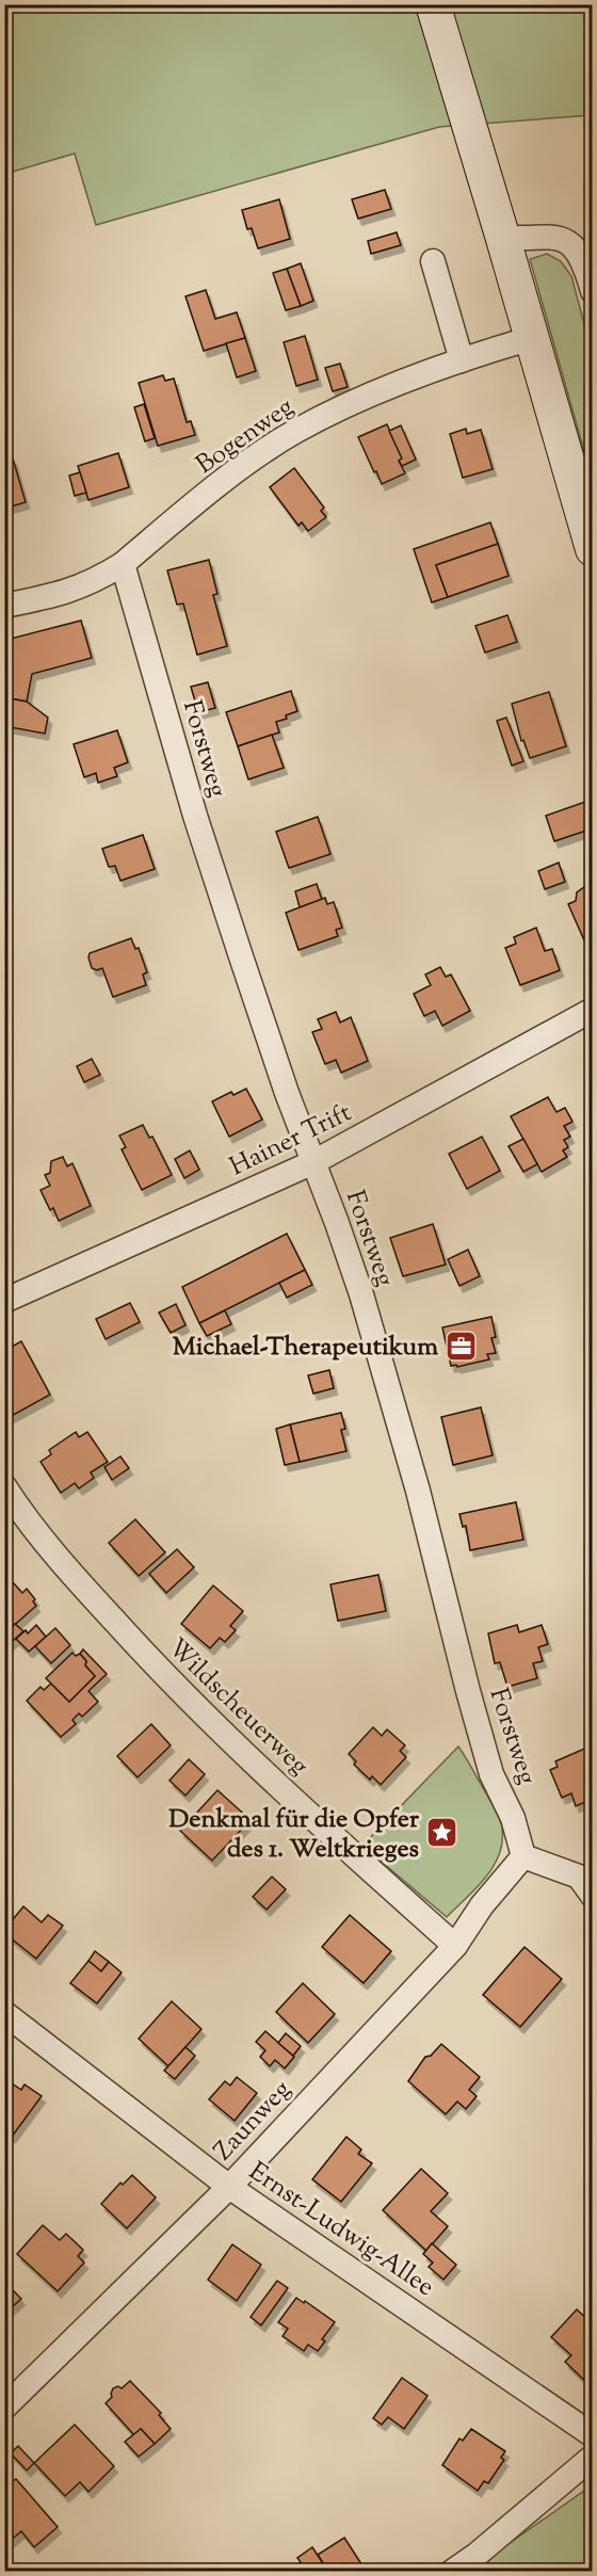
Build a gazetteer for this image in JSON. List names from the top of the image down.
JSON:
{
  "streets": {
    "street": [
      "Bogenweg",
      "Forstweg",
      "Hainer Trift",
      "Wildscheuerweg",
      "Zaunweg",
      "Ernst-Ludwig-Allee"
    ]
  },
  "crossings": [
    ["Bogenweg", "Forstweg"],
    ["Forstweg", "Hainer Trift"],
    ["Forstweg", "Zaunweg"],
    ["Wildscheuerweg", "Zaunweg"],
    ["Zaunweg", "Ernst-Ludwig-Allee"]
  ],
  "places": {
    "office": ["Michael-Therapeutikum"],
    "place": ["Denkmal für die Opfer des 1. Weltkrieges"]
  }
}
